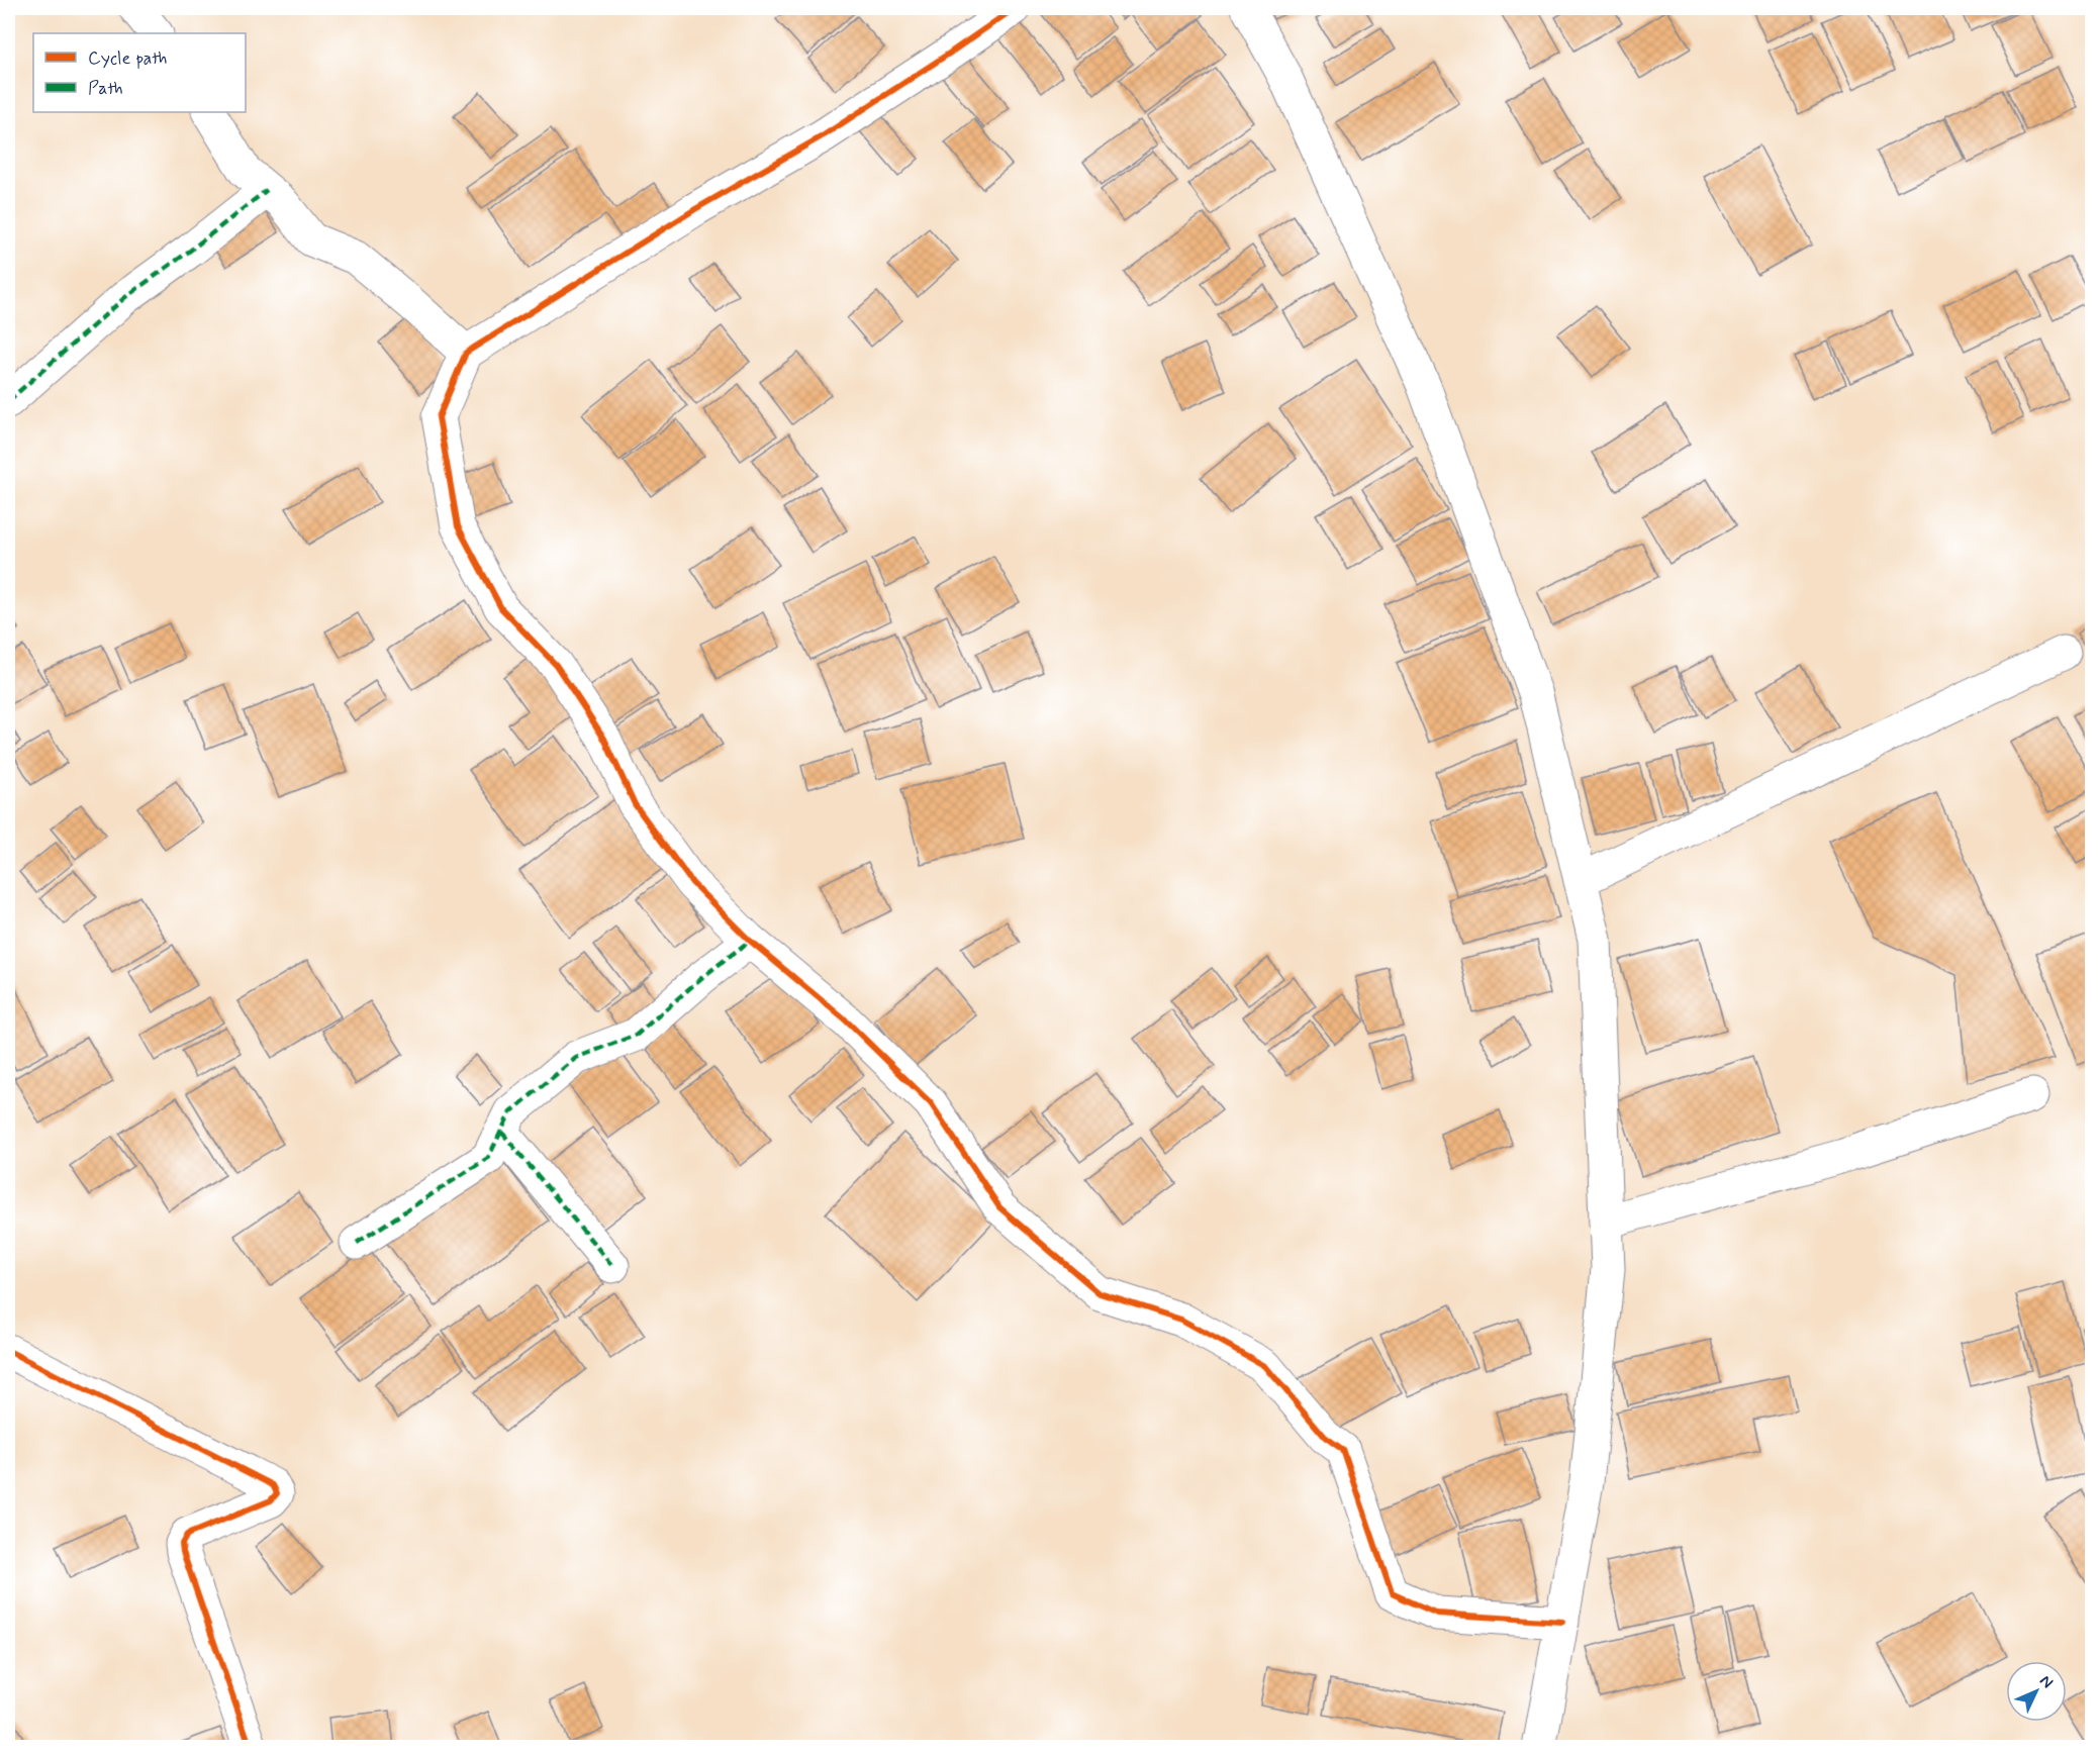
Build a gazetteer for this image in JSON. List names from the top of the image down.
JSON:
{
  "legend": ["Cycle path", "Path"],
  "north": "top right"
}
